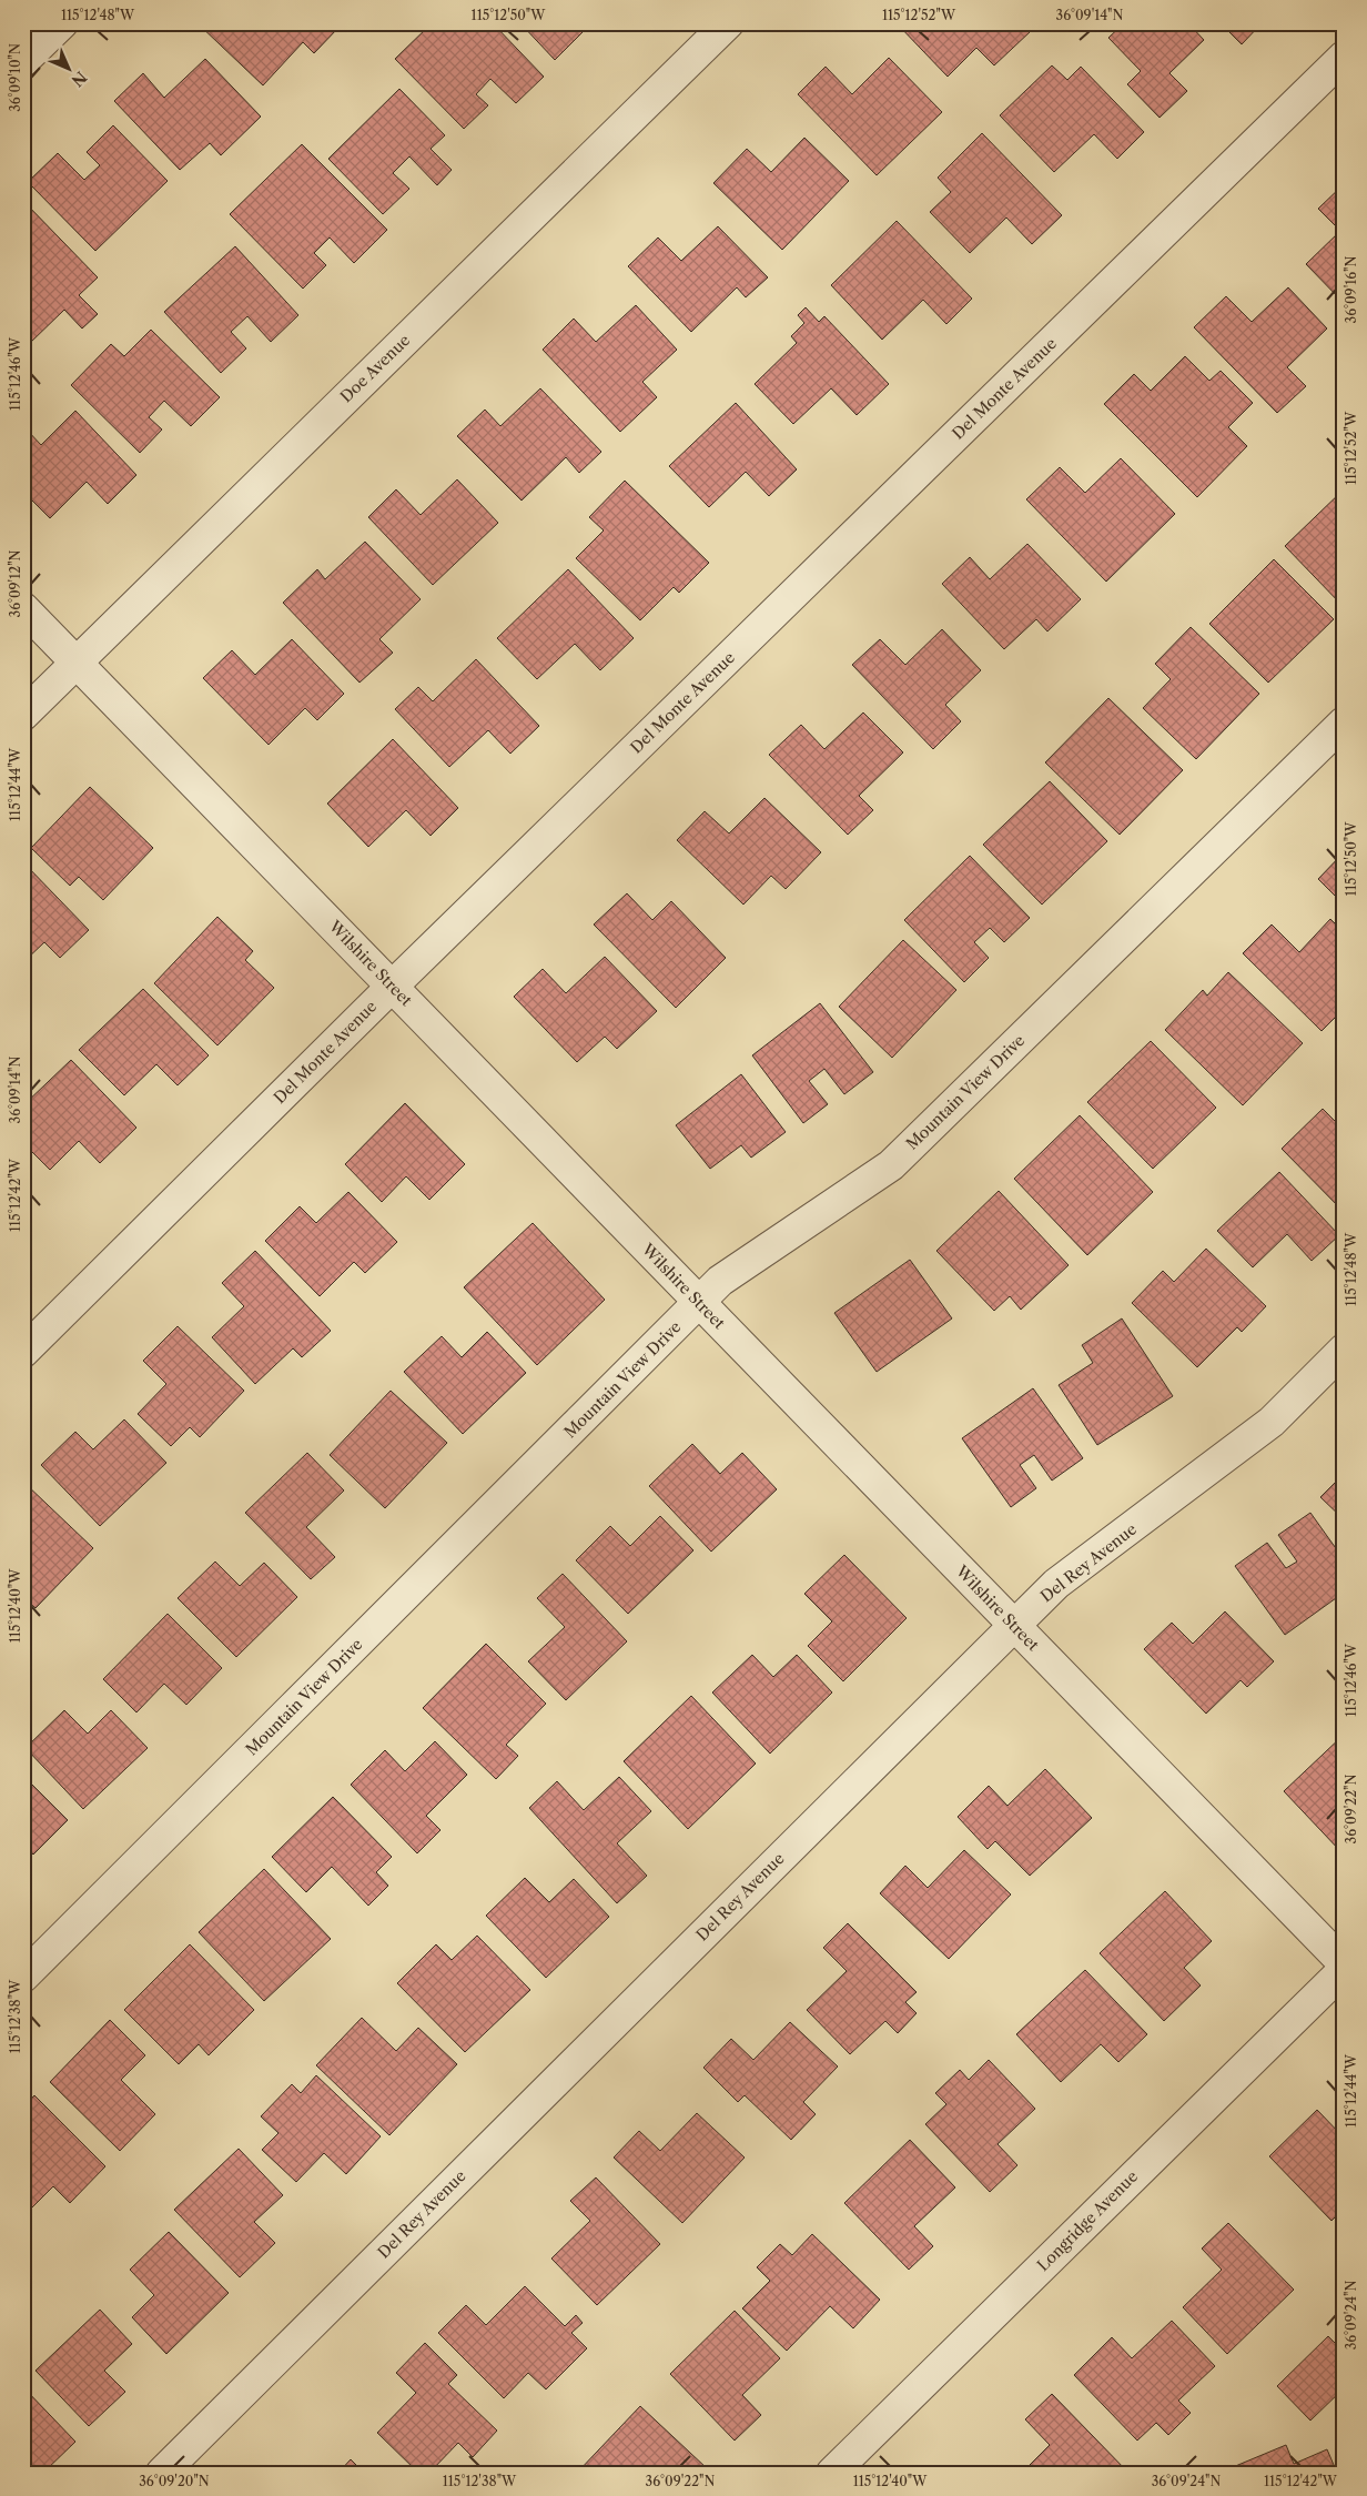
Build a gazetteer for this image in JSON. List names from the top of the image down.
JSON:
{
  "streets": {
    "street": [
      "Doe Avenue",
      "Del Monte Avenue",
      "Wilshire Street",
      "Mountain View Drive",
      "Del Rey Avenue",
      "Longridge Avenue"
    ]
  },
  "crossings": [
    ["Doe Avenue", "Wilshire Street"],
    ["Del Monte Avenue", "Wilshire Street"],
    ["Wilshire Street", "Mountain View Drive"],
    ["Wilshire Street", "Del Rey Avenue"]
  ],
  "north": "bottom right",
  "coordinates": [
    "115°12'48\"W",
    "115°12'50\"W",
    "115°12'52\"W",
    "36°09'14\"N",
    "36°09'10\"N",
    "36°09'16\"N",
    "115°12'46\"W",
    "36°09'12\"N",
    "115°12'44\"W",
    "115°12'42\"W",
    "115°12'40\"W",
    "36°09'22\"N",
    "115°12'38\"W",
    "36°09'24\"N",
    "36°09'20\"N"
  ]
}
